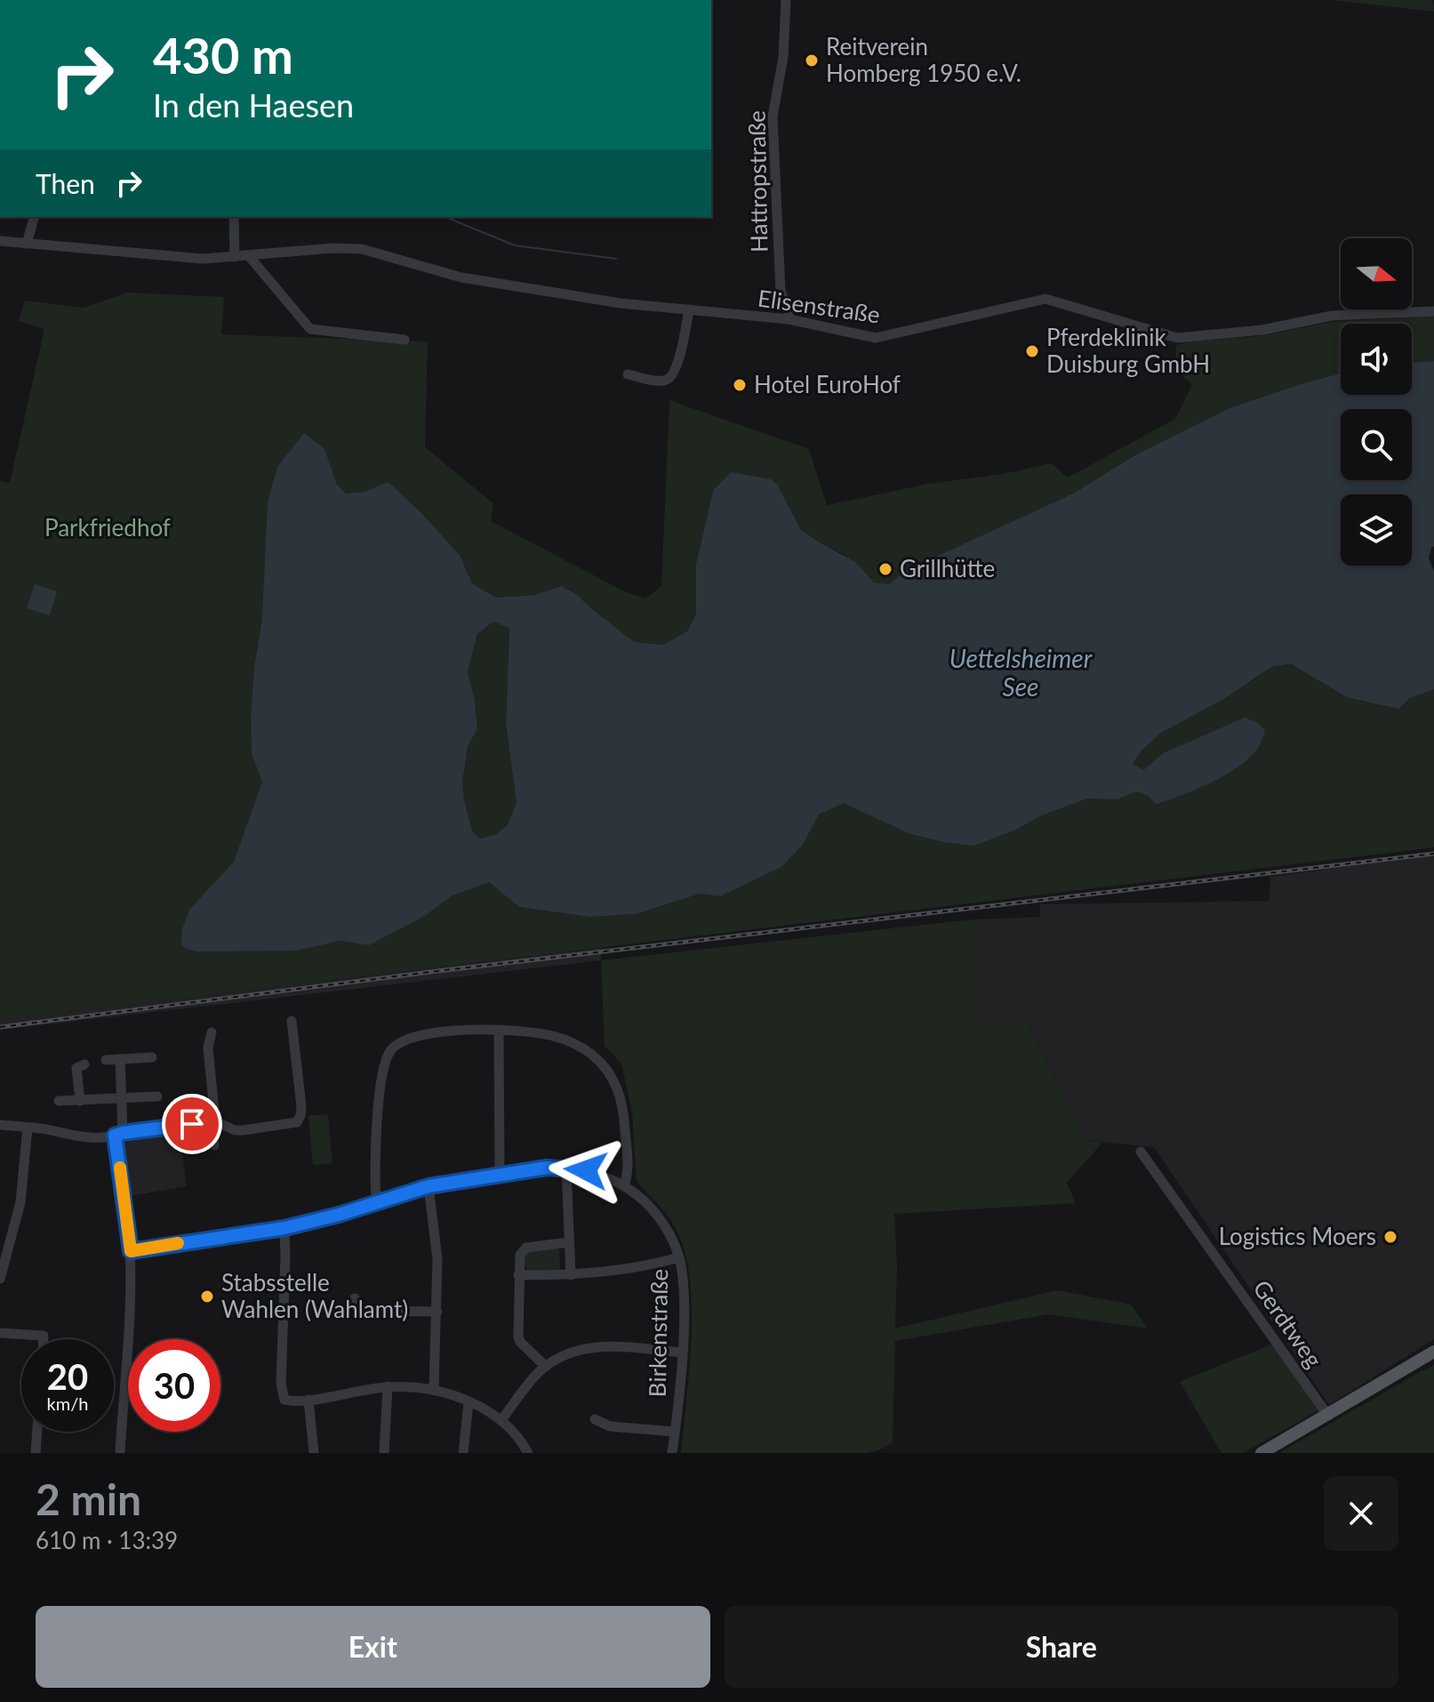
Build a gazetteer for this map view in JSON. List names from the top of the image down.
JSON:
{
  "streets": {
    "street": [
      "Hattropstraße",
      "Elisenstraße",
      "Gerdtweg",
      "Birkenstraße"
    ]
  },
  "crossings": [
    ["Hattropstraße", "Elisenstraße"]
  ],
  "water": ["Uettelsheimer See"],
  "parks": ["Parkfriedhof"],
  "places": [
    "Reitverein Homberg 1950 e.V.",
    "Pferdeklinik Duisburg GmbH",
    "Hotel EuroHof",
    "Grillhütte",
    "Logistics Moers",
    "Stabsstelle Wahlen (Wahlamt)"
  ],
  "north": "right",
  "page": {
    "turn": ["430 m", "In den Haesen"],
    "then": "Then",
    "speed": "20 km/h",
    "limit": "30",
    "heading": ["2 min", "610 m · 13:39"],
    "buttons": ["Exit", "Share"]
  }
}
